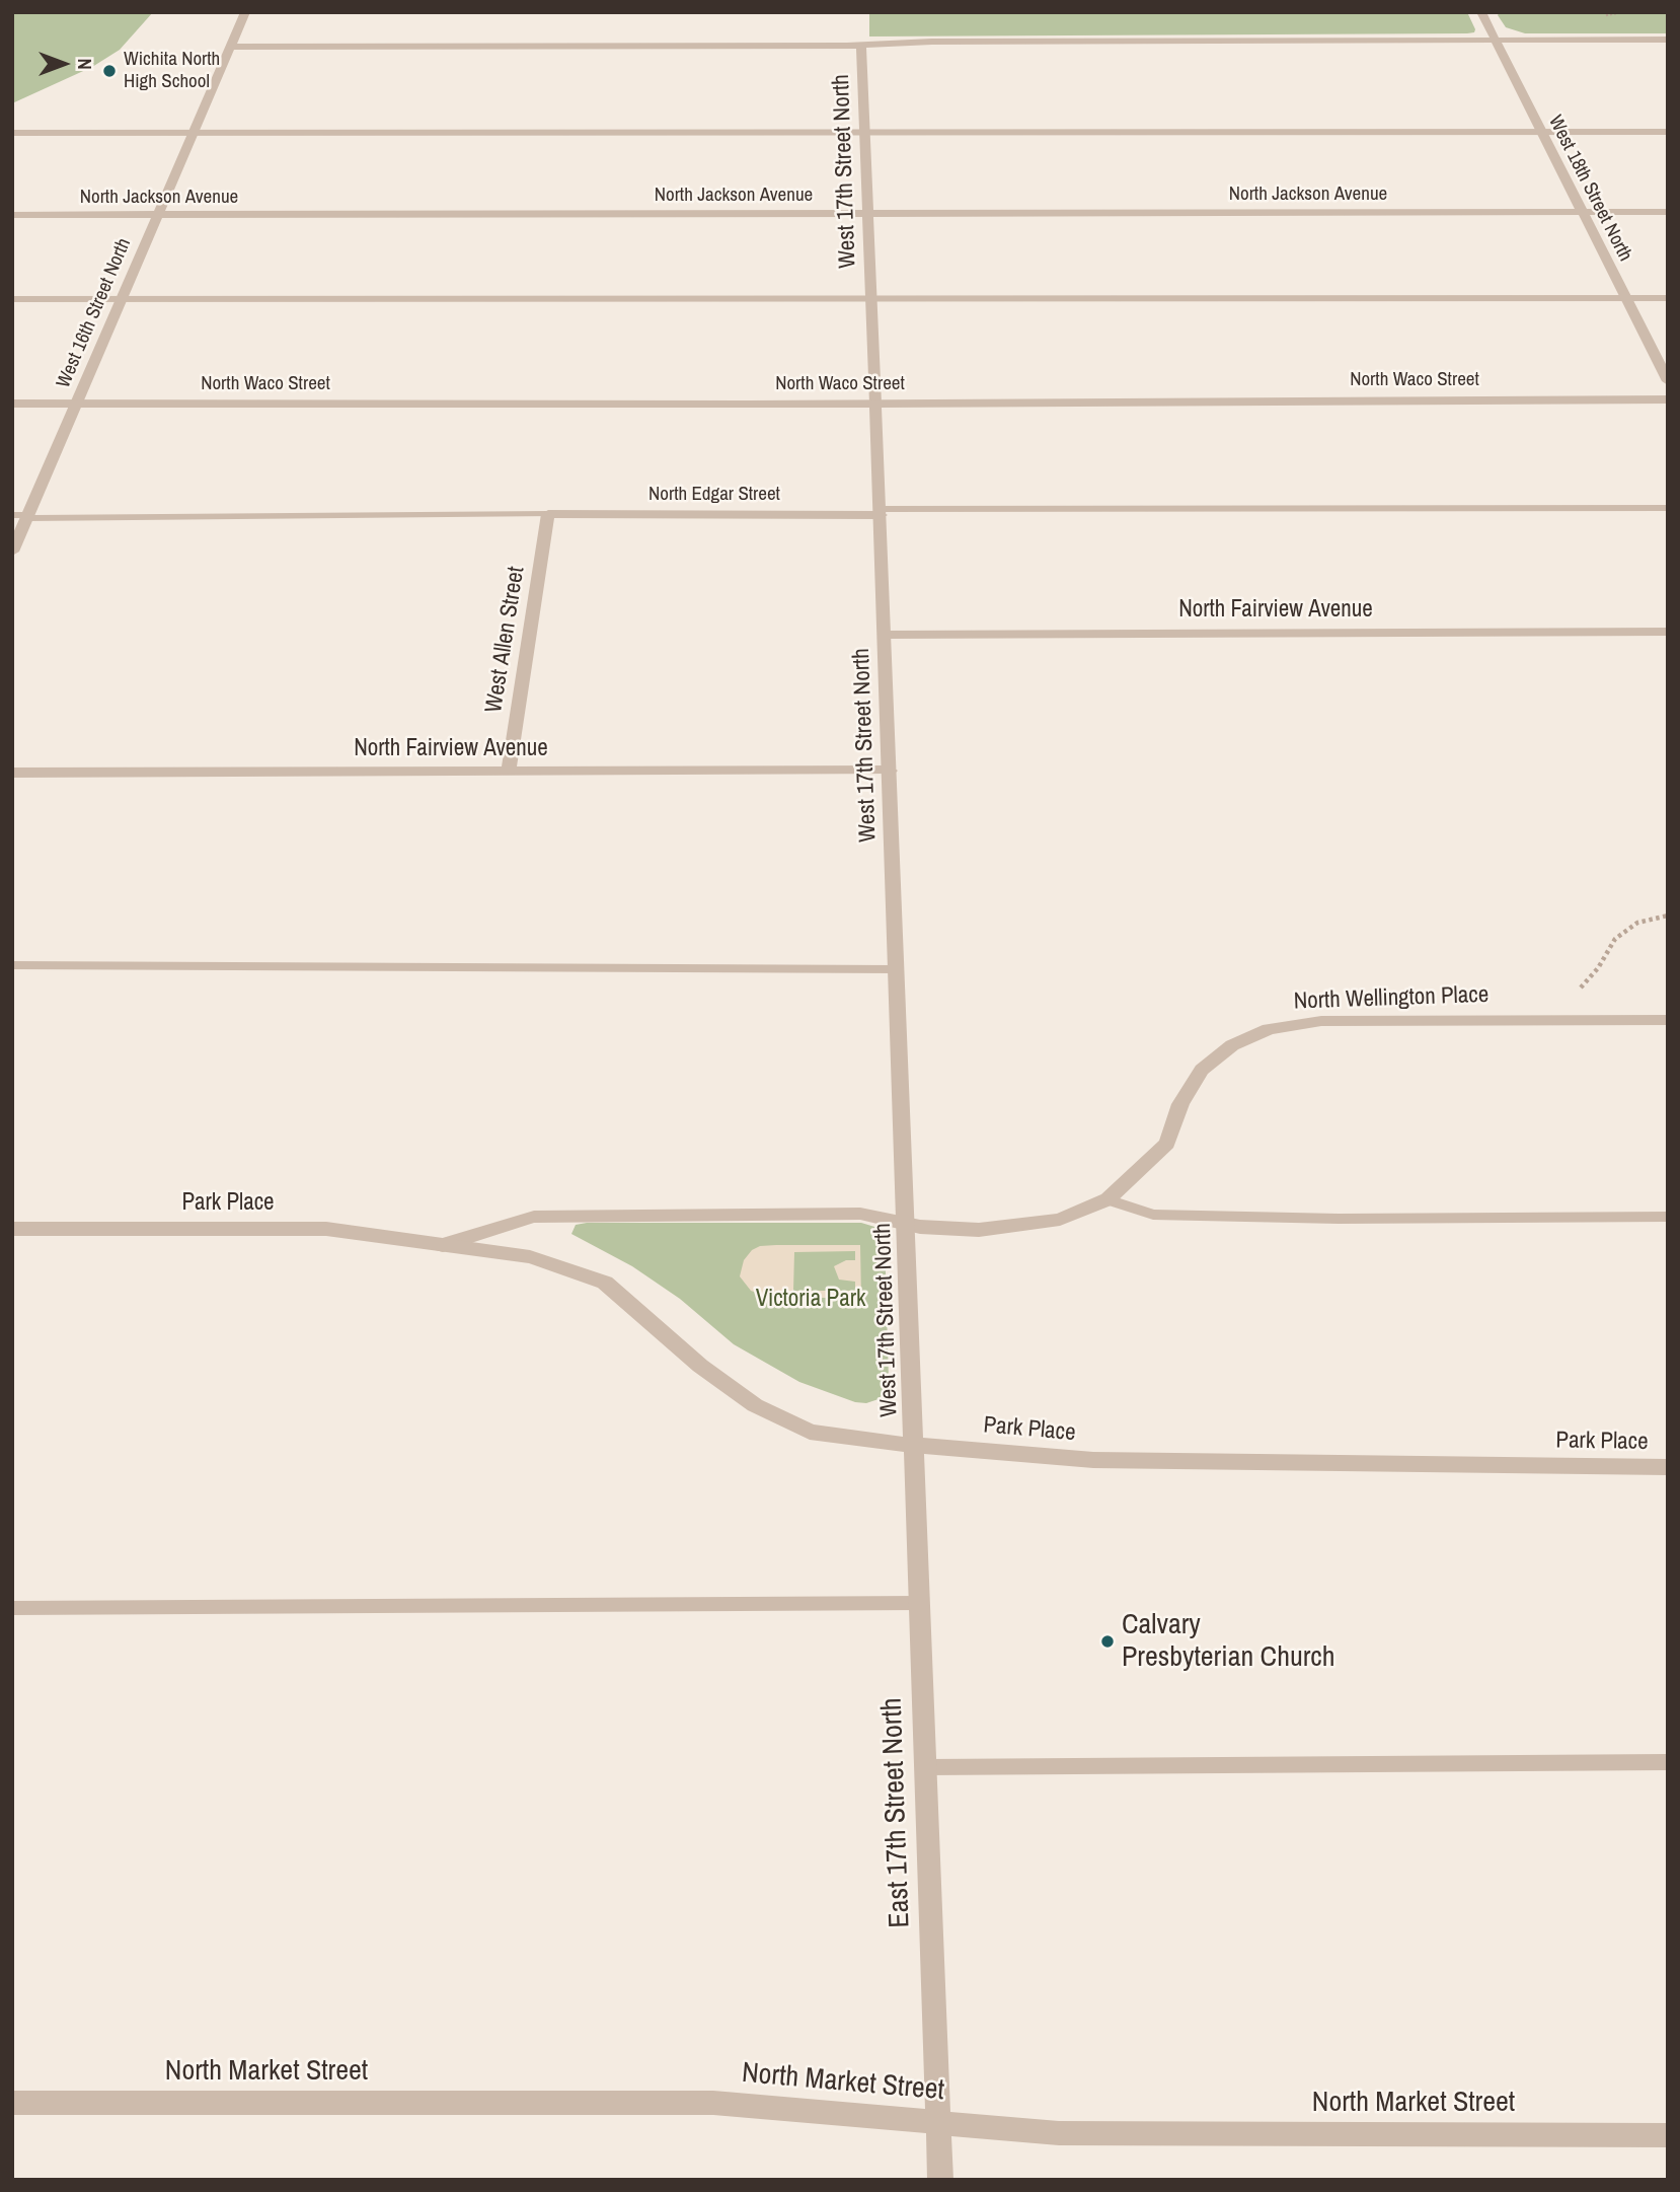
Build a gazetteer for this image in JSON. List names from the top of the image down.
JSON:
{
  "streets": {
    "street": [
      "West 17th Street North",
      "West 18th Street North",
      "North Jackson Avenue",
      "West 16th Street North",
      "North Waco Street",
      "North Edgar Street",
      "North Fairview Avenue",
      "West Allen Street",
      "North Wellington Place",
      "Park Place",
      "East 17th Street North",
      "North Market Street"
    ]
  },
  "crossings": [
    ["West 17th Street North", "North Jackson Avenue"],
    ["West 17th Street North", "North Waco Street"],
    ["West 17th Street North", "North Edgar Street"],
    ["West 17th Street North", "North Fairview Avenue"],
    ["West 17th Street North", "North Wellington Place"],
    ["West 17th Street North", "Park Place"],
    ["West 17th Street North", "East 17th Street North"],
    ["West 18th Street North", "North Jackson Avenue"],
    ["North Jackson Avenue", "West 16th Street North"],
    ["West 16th Street North", "North Waco Street"],
    ["North Edgar Street", "West Allen Street"],
    ["North Fairview Avenue", "West Allen Street"],
    ["North Wellington Place", "Park Place"],
    ["Park Place", "East 17th Street North"],
    ["East 17th Street North", "North Market Street"]
  ],
  "parks": ["Victoria Park"],
  "places": ["Wichita North High School", "Calvary Presbyterian Church"],
  "north": "right"
}
